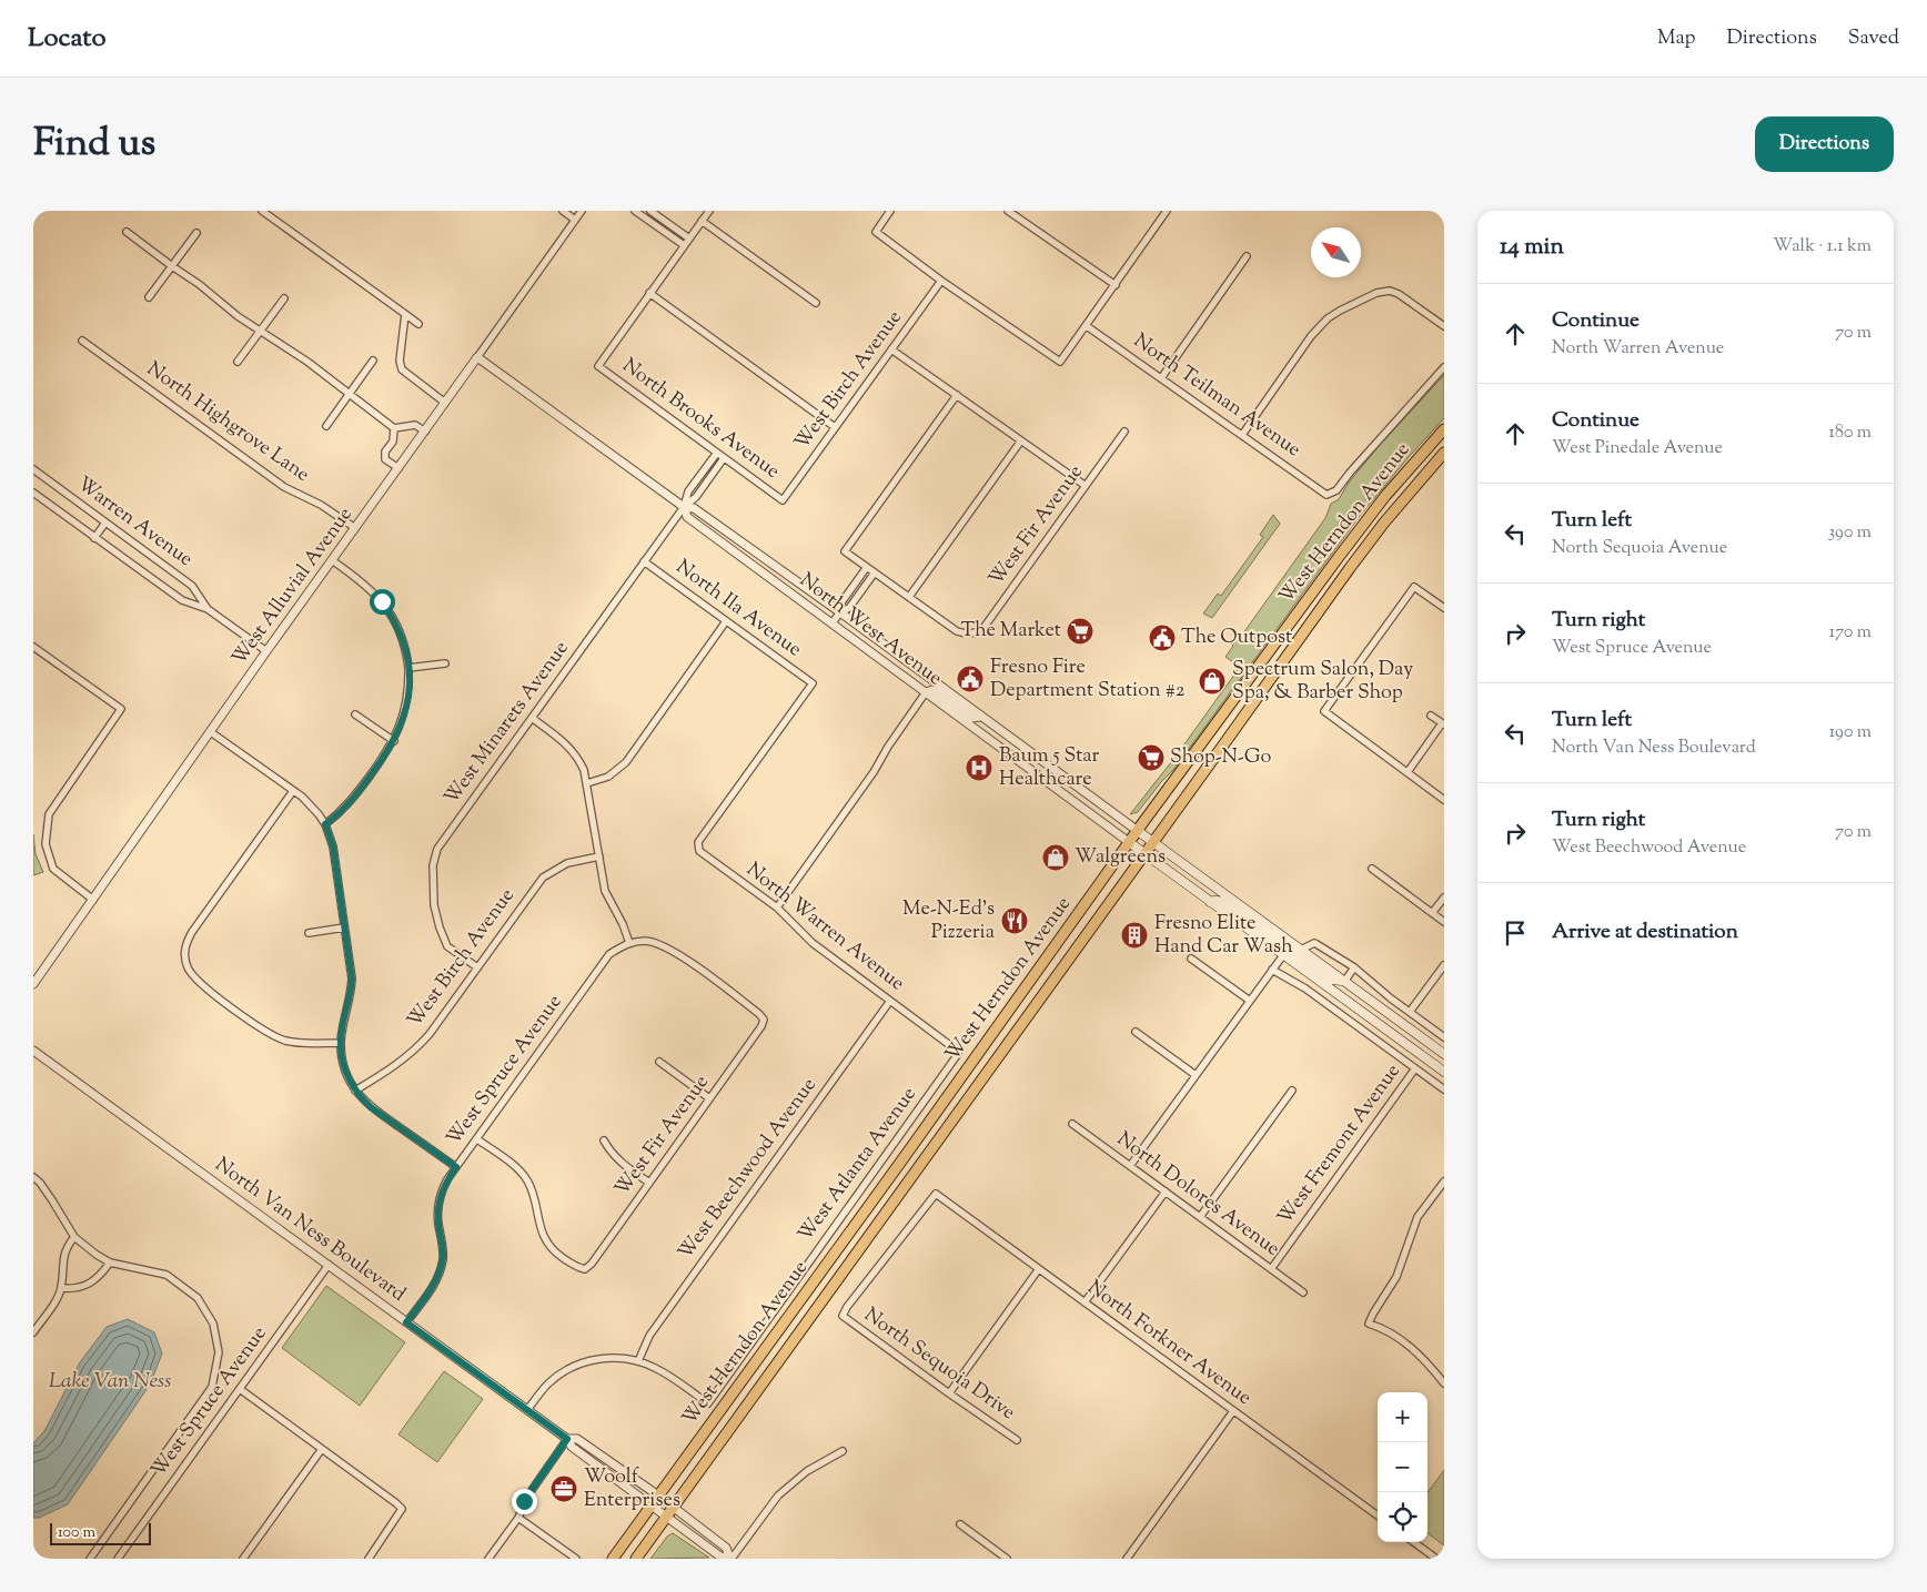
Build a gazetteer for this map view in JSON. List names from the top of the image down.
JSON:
{
  "streets": {
    "main road": ["West Herndon Avenue", "North West Avenue"],
    "street": [
      "West Birch Avenue",
      "North Teilman Avenue",
      "North Brooks Avenue",
      "North Highgrove Lane",
      "Warren Avenue",
      "West Fir Avenue",
      "West Alluvial Avenue",
      "North Ila Avenue",
      "West Minarets Avenue",
      "North Warren Avenue",
      "West Spruce Avenue",
      "West Fremont Avenue",
      "West Atlanta Avenue",
      "West Beechwood Avenue",
      "North Dolores Avenue",
      "North Van Ness Boulevard",
      "North Forkner Avenue",
      "North Sequoia Drive"
    ]
  },
  "crossings": [
    ["West Birch Avenue", "North Brooks Avenue"],
    ["West Birch Avenue", "West Minarets Avenue"],
    ["North Teilman Avenue", "West Herndon Avenue"],
    ["North Brooks Avenue", "West Minarets Avenue"],
    ["North Highgrove Lane", "West Alluvial Avenue"],
    ["Warren Avenue", "West Alluvial Avenue"],
    ["West Herndon Avenue", "North West Avenue"],
    ["West Herndon Avenue", "North Van Ness Boulevard"],
    ["West Fir Avenue", "West Spruce Avenue"],
    ["West Alluvial Avenue", "North West Avenue"],
    ["North Ila Avenue", "West Minarets Avenue"],
    ["North Ila Avenue", "North Warren Avenue"],
    ["North West Avenue", "West Minarets Avenue"],
    ["North Warren Avenue", "West Atlanta Avenue"],
    ["North Warren Avenue", "West Beechwood Avenue"],
    ["West Spruce Avenue", "North Van Ness Boulevard"],
    ["West Fremont Avenue", "North Dolores Avenue"],
    ["West Atlanta Avenue", "West Beechwood Avenue"],
    ["North Forkner Avenue", "North Sequoia Drive"]
  ],
  "water": ["Lake Van Ness"],
  "places": {
    "supermarket": ["The Market", "Shop-N-Go"],
    "public building": ["The Outpost", "Fresno Fire Department Station #2"],
    "shop": ["Spectrum Salon, Day Spa, & Barber Shop", "Walgreens"],
    "hospital": ["Baum 5 Star Healthcare"],
    "restaurant": ["Me-N-Ed's Pizzeria"],
    "building": ["Fresno Elite Hand Car Wash"],
    "office": ["Woolf Enterprises"]
  },
  "scale_bar": "100 m",
  "north": "top left",
  "page": {
    "header": "Locato",
    "nav": ["Map", "Directions", "Saved"],
    "title": "Find us",
    "buttons": "Directions",
    "heading": ["14 min", "Walk · 1.1 km"],
    "list": [
      ["Continue", "North Warren Avenue", "70 m"],
      ["Continue", "West Pinedale Avenue", "180 m"],
      ["Turn left", "North Sequoia Avenue", "390 m"],
      ["Turn right", "West Spruce Avenue", "170 m"],
      ["Turn left", "North Van Ness Boulevard", "190 m"],
      ["Turn right", "West Beechwood Avenue", "70 m"],
      "Arrive at destination"
    ],
    "map_buttons": ["+", "−"],
    "scale": "100 m"
  }
}
